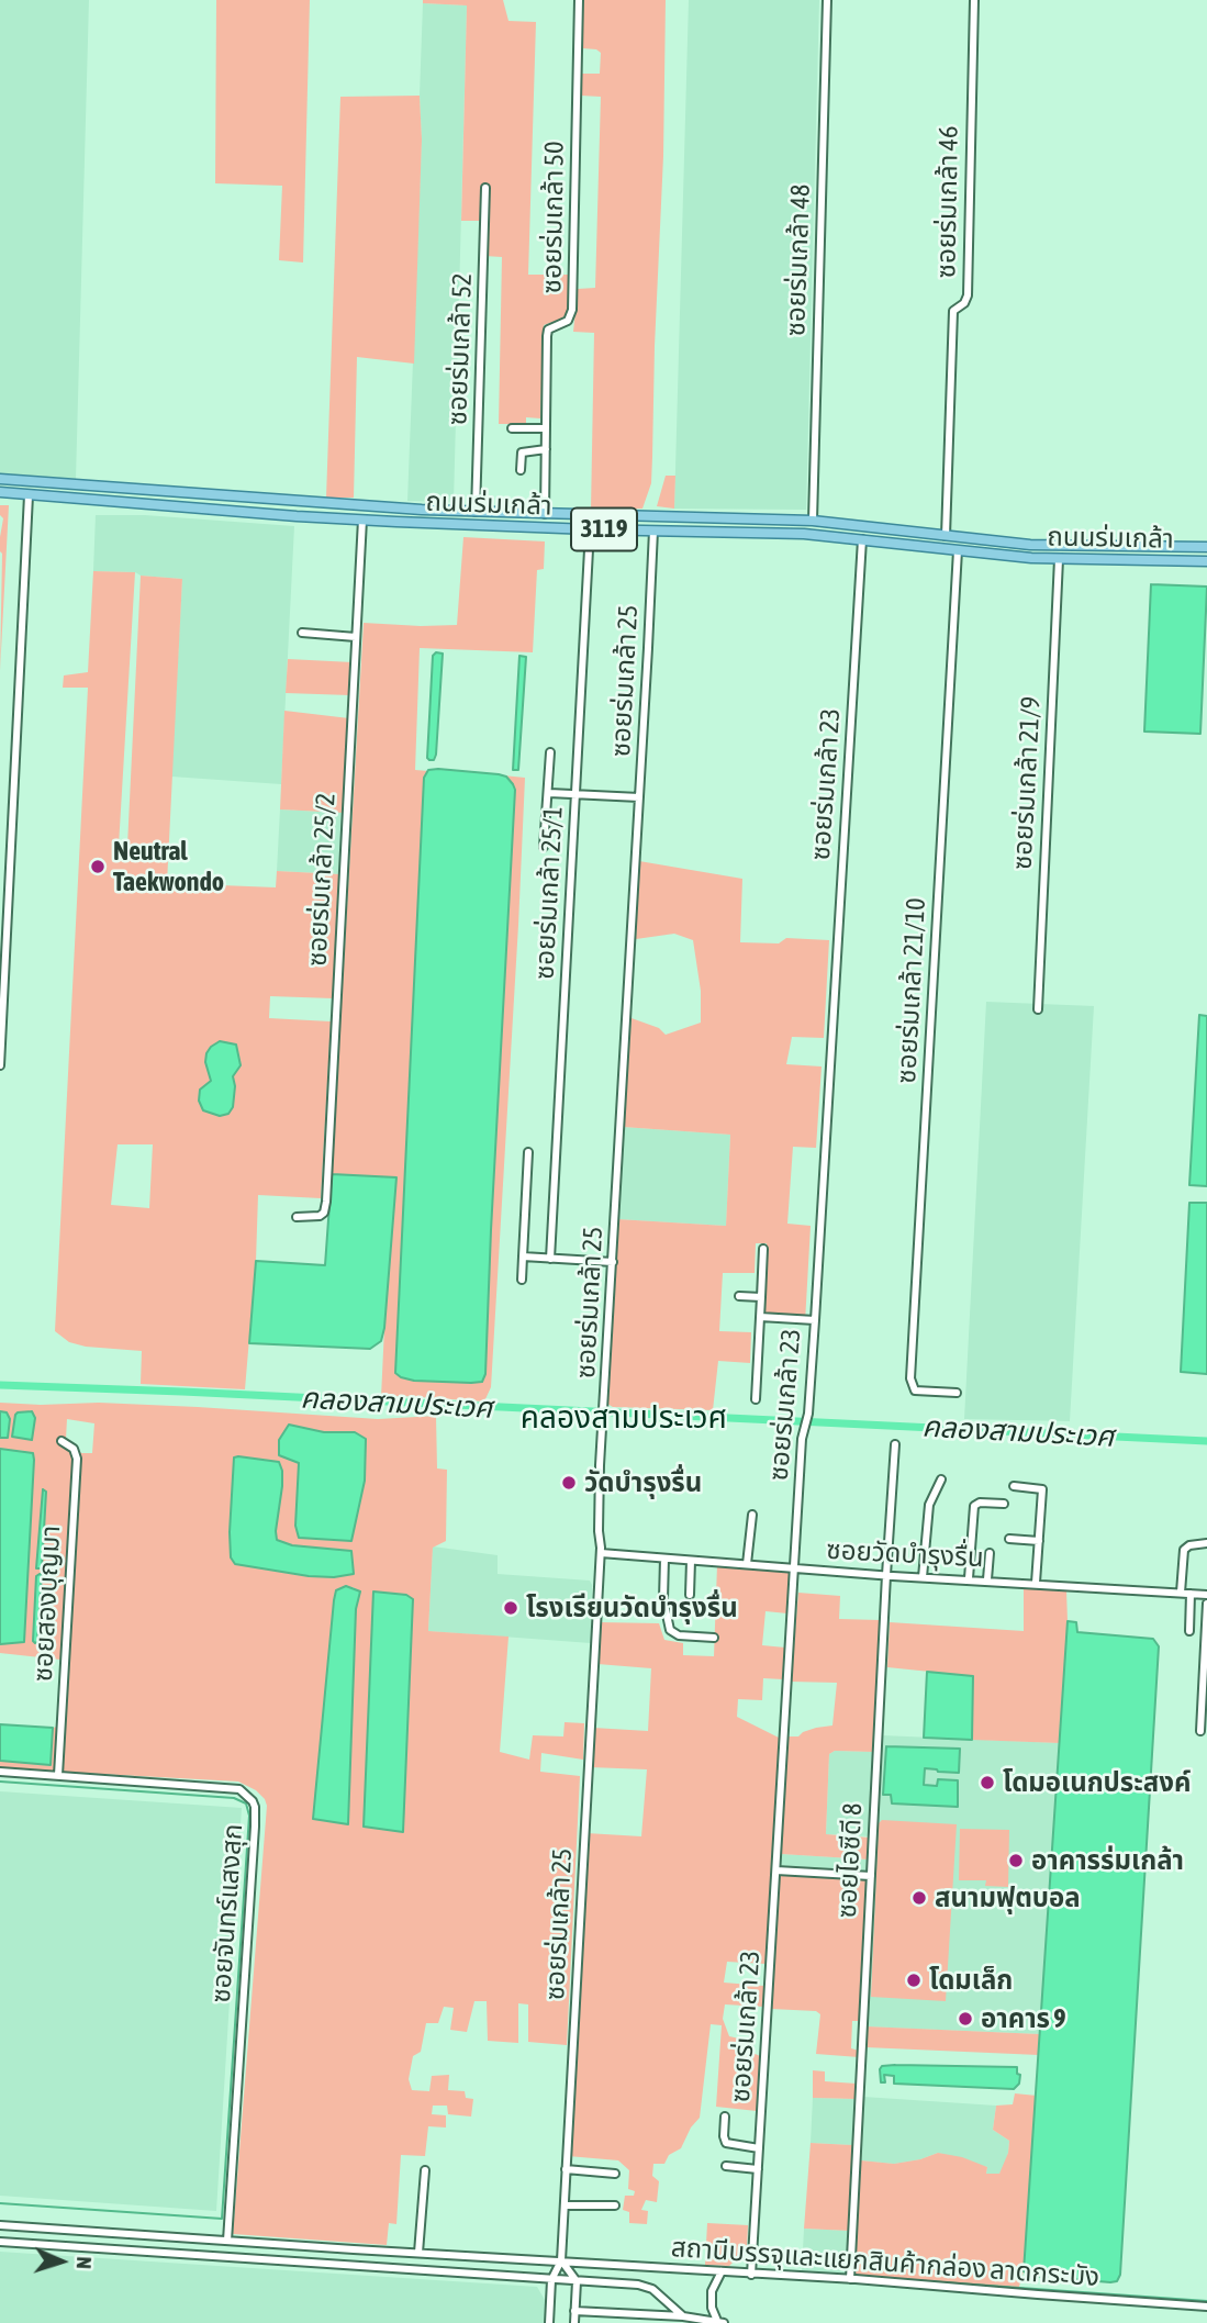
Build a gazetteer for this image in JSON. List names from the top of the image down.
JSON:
{
  "streets": {
    "main road": ["ถนนร่มเกล้า", "3119"],
    "street": [
      "ซอยร่มเกล้า 46",
      "ซอยร่มเกล้า 50",
      "ซอยร่มเกล้า 48",
      "ซอยร่มเกล้า 52",
      "ซอยร่มเกล้า 25",
      "ซอยร่มเกล้า 21/9",
      "ซอยร่มเกล้า 23",
      "ซอยร่มเกล้า 25/2",
      "ซอยร่มเกล้า 25/1",
      "ซอยร่มเกล้า 21/10",
      "ซอยวัดบำรุงรื่น",
      "ซอยสองบุญมา",
      "ซอยไอซีดี 8",
      "ซอยจันทร์แสงสุก",
      "สถานีบรรจุและแยกสินค้ากล่อง ลาดกระบัง"
    ]
  },
  "crossings": [
    ["ซอยร่มเกล้า 46", "ถนนร่มเกล้า"],
    ["ซอยร่มเกล้า 50", "ถนนร่มเกล้า"],
    ["ซอยร่มเกล้า 48", "ถนนร่มเกล้า"],
    ["ซอยร่มเกล้า 52", "ถนนร่มเกล้า"],
    ["ถนนร่มเกล้า", "ซอยร่มเกล้า 25"],
    ["ถนนร่มเกล้า", "ซอยร่มเกล้า 21/9"],
    ["ถนนร่มเกล้า", "ซอยร่มเกล้า 23"],
    ["ถนนร่มเกล้า", "ซอยร่มเกล้า 25/2"],
    ["ถนนร่มเกล้า", "ซอยร่มเกล้า 25/1"],
    ["ถนนร่มเกล้า", "ซอยร่มเกล้า 21/10"],
    ["ซอยร่มเกล้า 25", "ซอยวัดบำรุงรื่น"],
    ["ซอยร่มเกล้า 25", "สถานีบรรจุและแยกสินค้ากล่อง ลาดกระบัง"],
    ["ซอยร่มเกล้า 23", "ซอยวัดบำรุงรื่น"],
    ["ซอยร่มเกล้า 23", "สถานีบรรจุและแยกสินค้ากล่อง ลาดกระบัง"],
    ["ซอยวัดบำรุงรื่น", "ซอยไอซีดี 8"],
    ["ซอยสองบุญมา", "ซอยจันทร์แสงสุก"],
    ["ซอยไอซีดี 8", "สถานีบรรจุและแยกสินค้ากล่อง ลาดกระบัง"],
    ["ซอยจันทร์แสงสุก", "สถานีบรรจุและแยกสินค้ากล่อง ลาดกระบัง"]
  ],
  "districts": ["คลองสามประเวศ"],
  "water": ["คลองสามประเวศ"],
  "places": [
    "Neutral Taekwondo",
    "วัดบำรุงรื่น",
    "โรงเรียนวัดบำรุงรื่น",
    "โดมอเนกประสงค์",
    "อาคารร่มเกล้า",
    "สนามฟุตบอล",
    "โดมเล็ก",
    "อาคาร 9"
  ],
  "north": "right"
}
